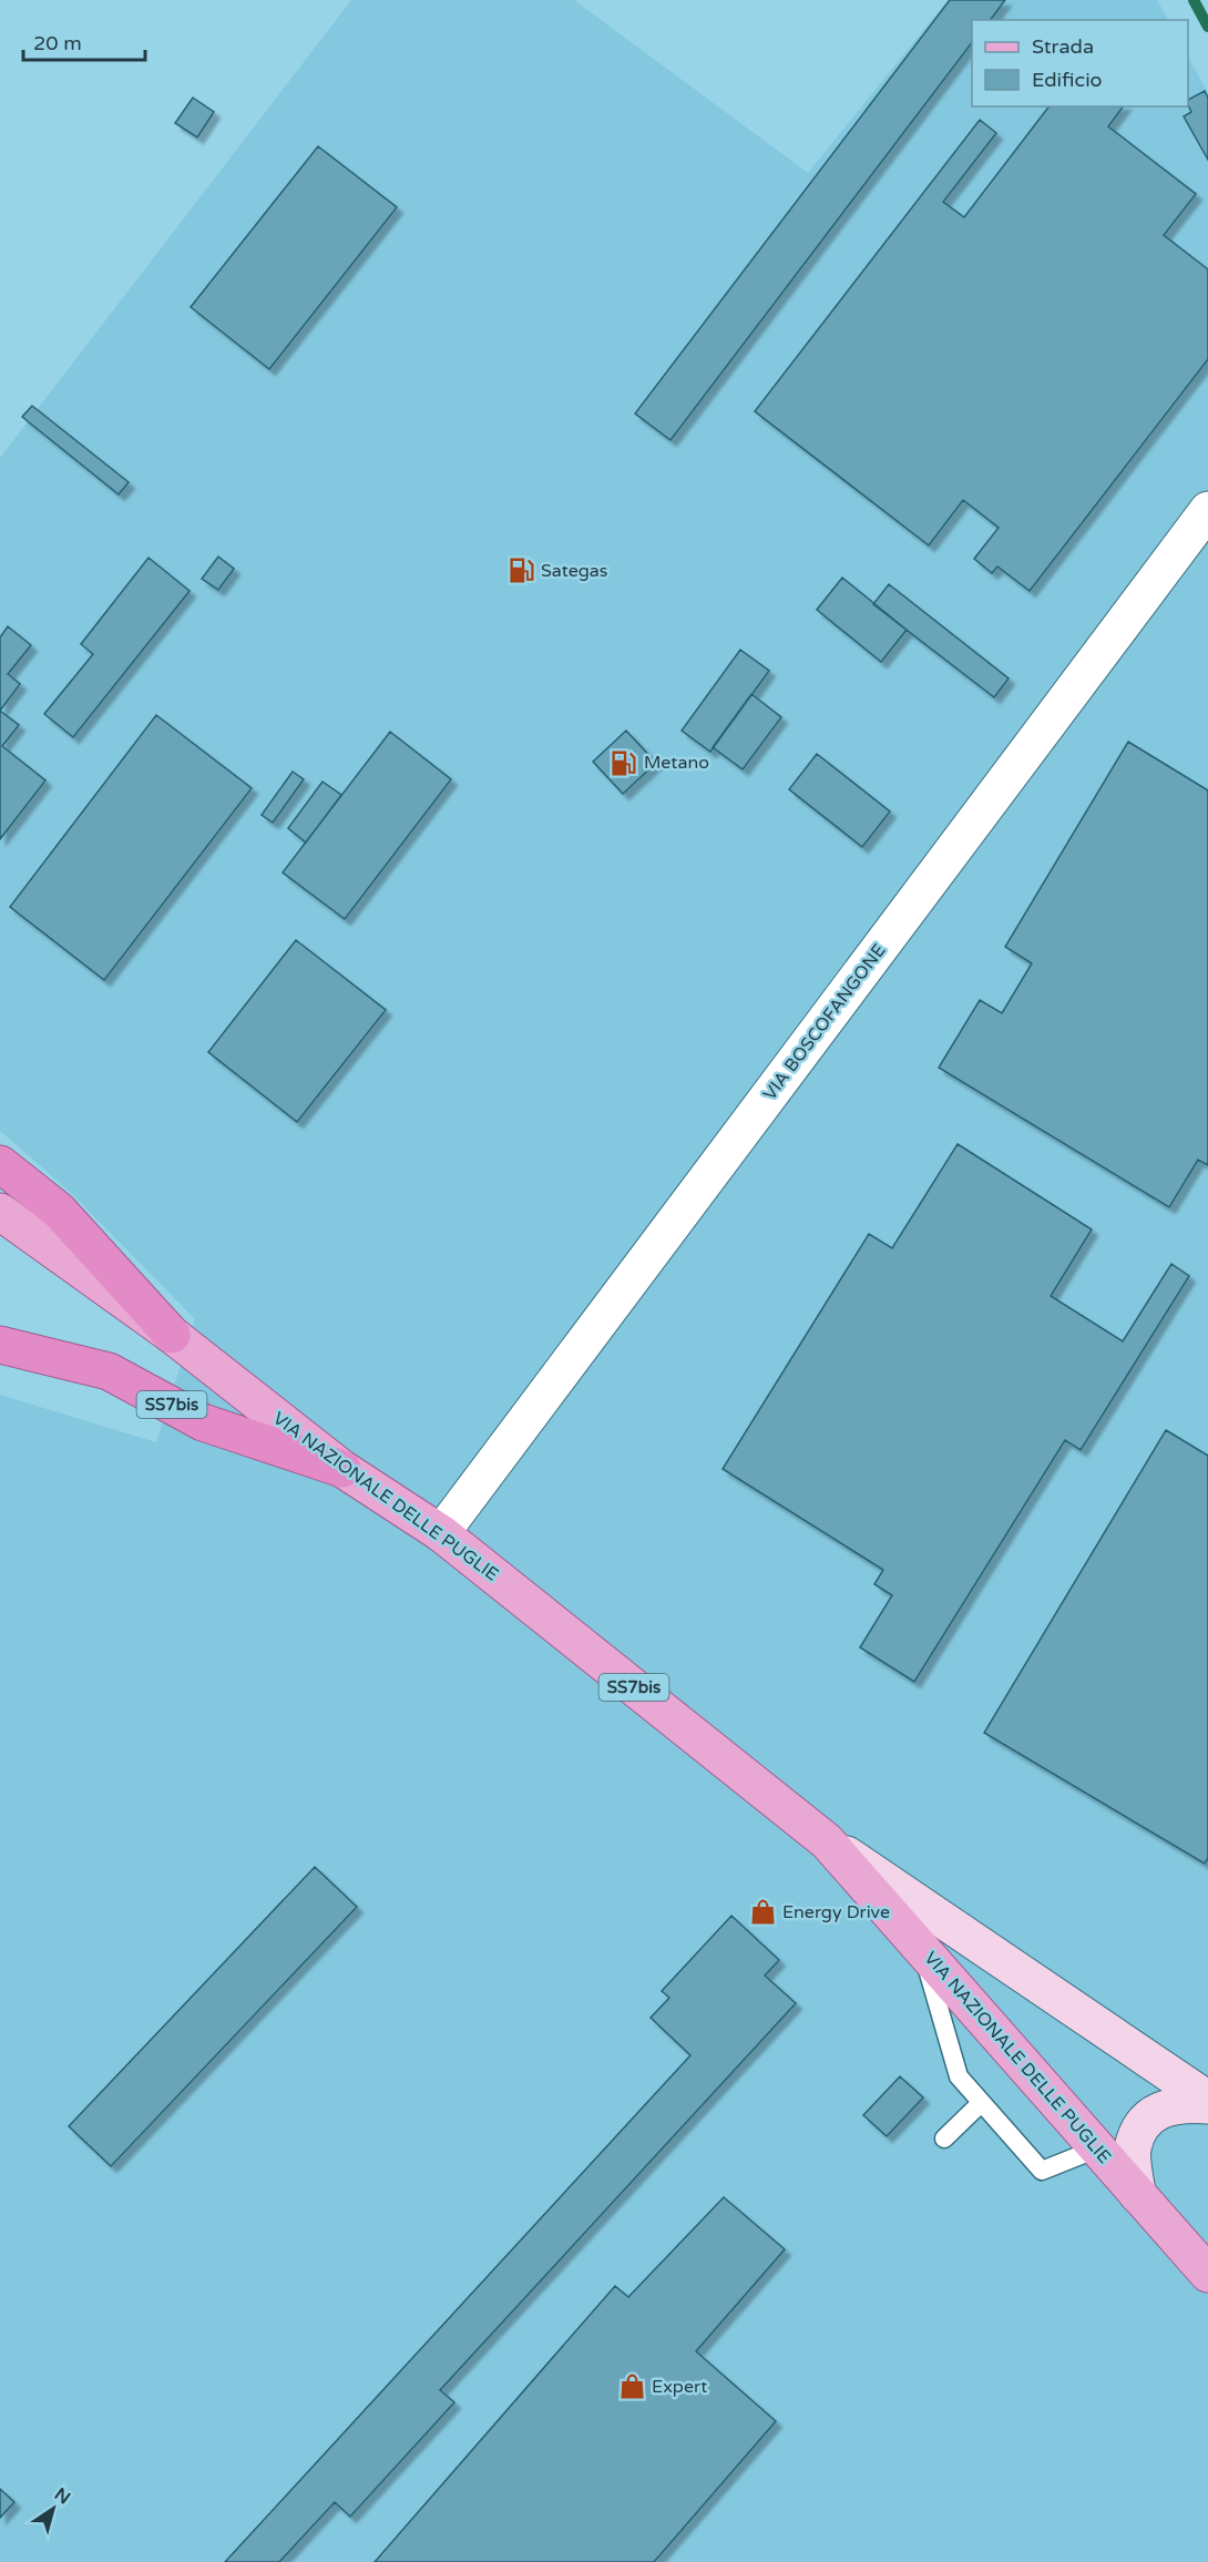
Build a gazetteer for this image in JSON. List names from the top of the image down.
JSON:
{
  "streets": {
    "highway": ["SS7bis"],
    "main road": ["VIA NAZIONALE DELLE PUGLIE"],
    "street": ["VIA BOSCOFANGONE"]
  },
  "crossings": [
    ["VIA BOSCOFANGONE", "VIA NAZIONALE DELLE PUGLIE"],
    ["SS7bis", "VIA NAZIONALE DELLE PUGLIE"]
  ],
  "places": {
    "fuel station": ["Sategas", "Metano"],
    "shop": ["Energy Drive", "Expert"]
  },
  "legend": ["Strada", "Edificio"],
  "scale_bar": "20 m",
  "north": "top right"
}
